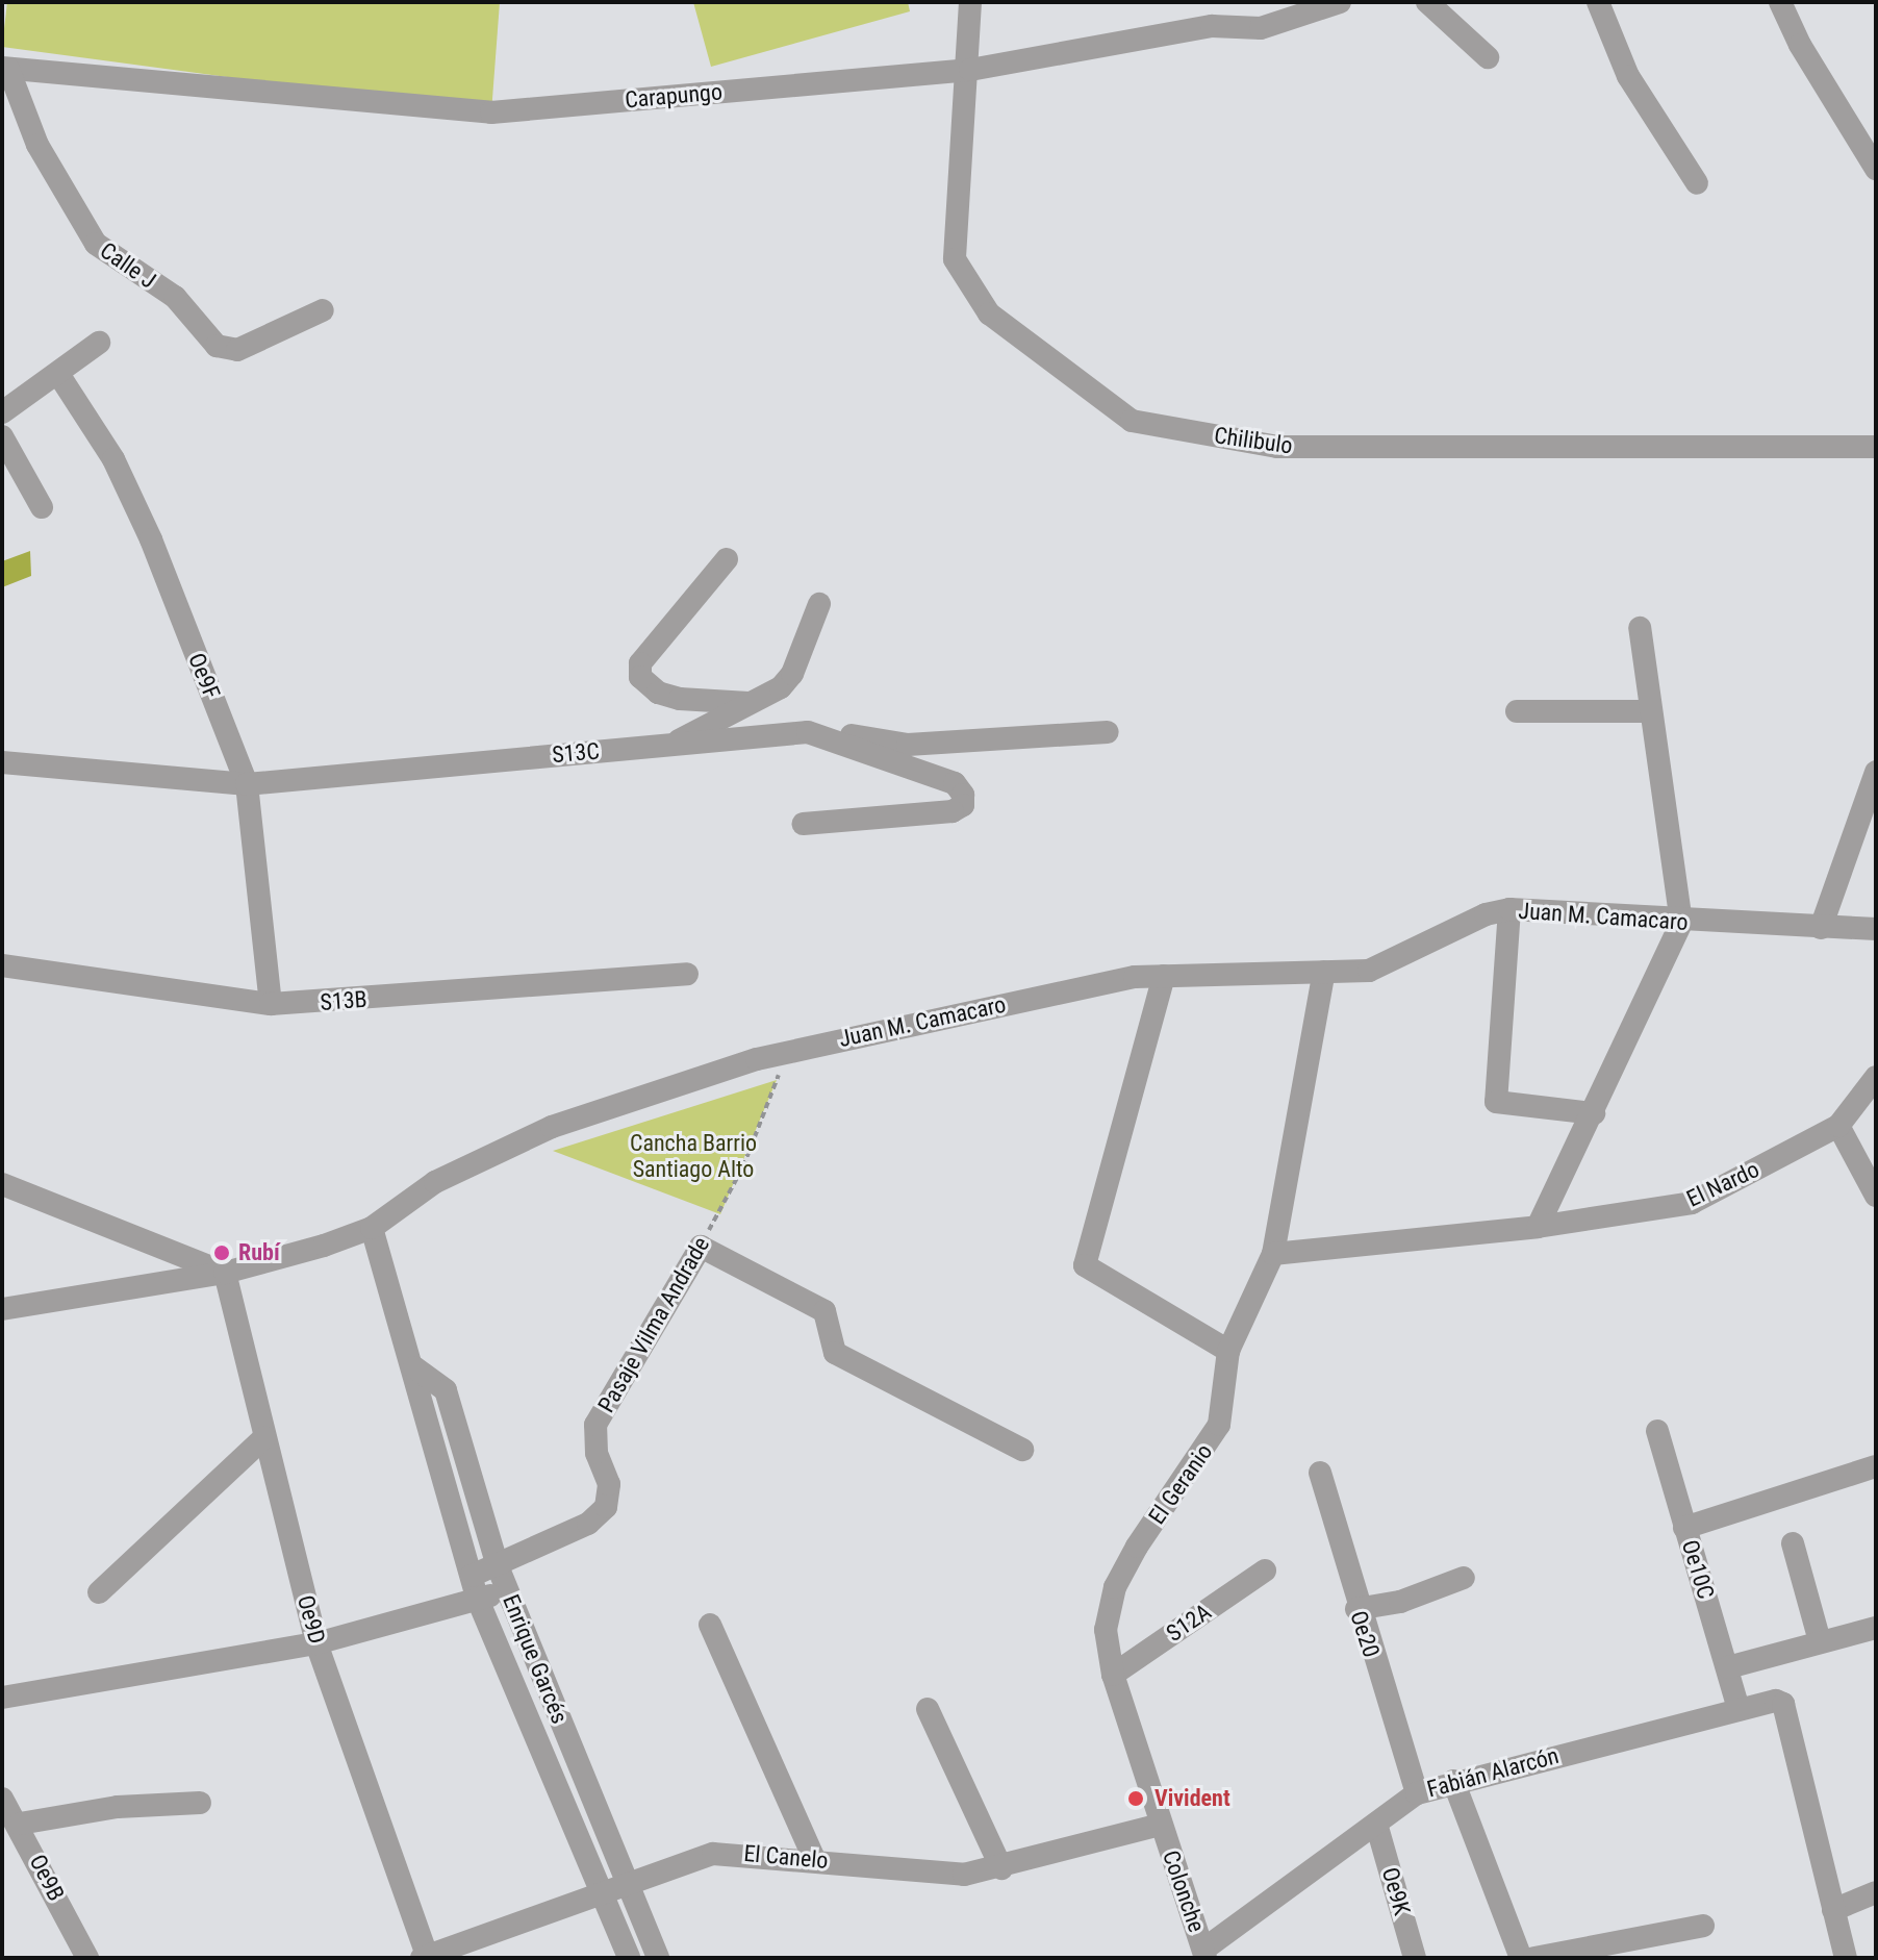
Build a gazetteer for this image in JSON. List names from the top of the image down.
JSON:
{
  "streets": {
    "street": [
      "Carapungo",
      "Calle J",
      "Chilibulo",
      "Oe9F",
      "S13C",
      "Juan M. Camacaro",
      "S13B",
      "El Nardo",
      "Pasaje Vilma Andrade",
      "El Geranio",
      "Oe10C",
      "Oe9D",
      "S12A",
      "Oe20",
      "Enrique Garcés",
      "Fabián Alarcón",
      "El Canelo",
      "Oe9B",
      "Colonche",
      "Oe9K"
    ]
  },
  "crossings": [
    ["Carapungo", "Calle J"],
    ["Carapungo", "Chilibulo"],
    ["Oe9F", "S13C"],
    ["Oe9F", "S13B"],
    ["Juan M. Camacaro", "Pasaje Vilma Andrade"],
    ["Juan M. Camacaro", "El Geranio"],
    ["Juan M. Camacaro", "Oe9D"],
    ["Juan M. Camacaro", "Enrique Garcés"],
    ["Pasaje Vilma Andrade", "Enrique Garcés"],
    ["El Geranio", "S12A"],
    ["El Geranio", "El Canelo"],
    ["El Geranio", "Colonche"],
    ["Oe10C", "Fabián Alarcón"],
    ["Oe9D", "El Canelo"],
    ["Oe20", "Fabián Alarcón"],
    ["Enrique Garcés", "El Canelo"],
    ["Fabián Alarcón", "Colonche"],
    ["Fabián Alarcón", "Oe9K"],
    ["El Canelo", "Colonche"]
  ],
  "parks": ["Cancha Barrio Santiago Alto"],
  "places": ["Rubí", "Vivident"]
}
